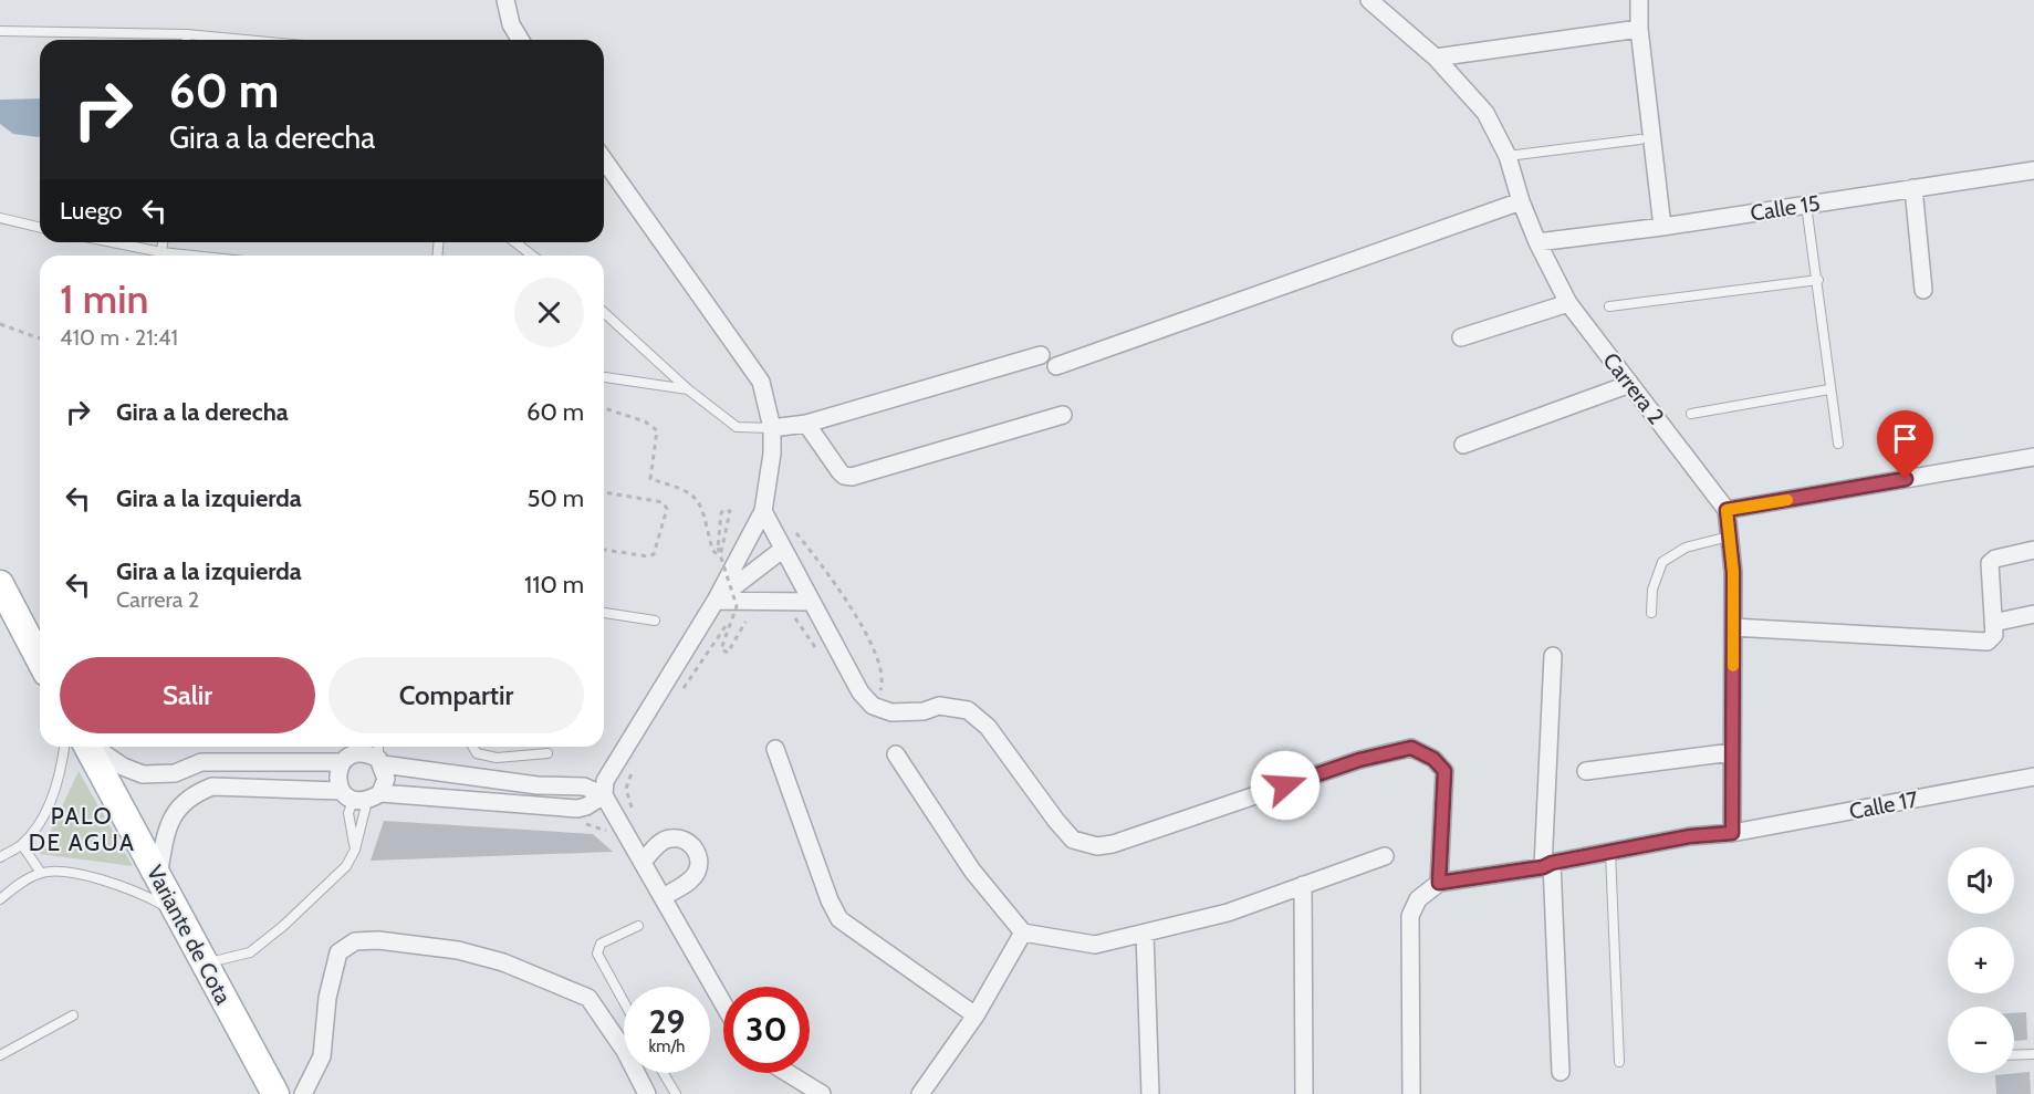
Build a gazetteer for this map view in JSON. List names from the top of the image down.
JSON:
{
  "streets": {
    "main road": ["Variante de Cota"],
    "street": ["Calle 15", "Carrera 2", "Calle 17"]
  },
  "crossings": [
    ["Calle 15", "Carrera 2"]
  ],
  "districts": ["PALO DE AGUA"],
  "page": {
    "turn": ["60 m", "Gira a la derecha"],
    "then": "Luego",
    "heading": ["1 min", "410 m · 21:41"],
    "list": [
      {
        "name": "Gira a la derecha",
        "value": "60 m"
      },
      {
        "name": "Gira a la izquierda",
        "value": "50 m"
      },
      {
        "name": "Gira a la izquierda",
        "note": "Carrera 2",
        "value": "110 m"
      }
    ],
    "buttons": ["Salir", "Compartir"],
    "map_buttons": ["+", "−"],
    "speed": "29 km/h",
    "limit": "30"
  }
}
